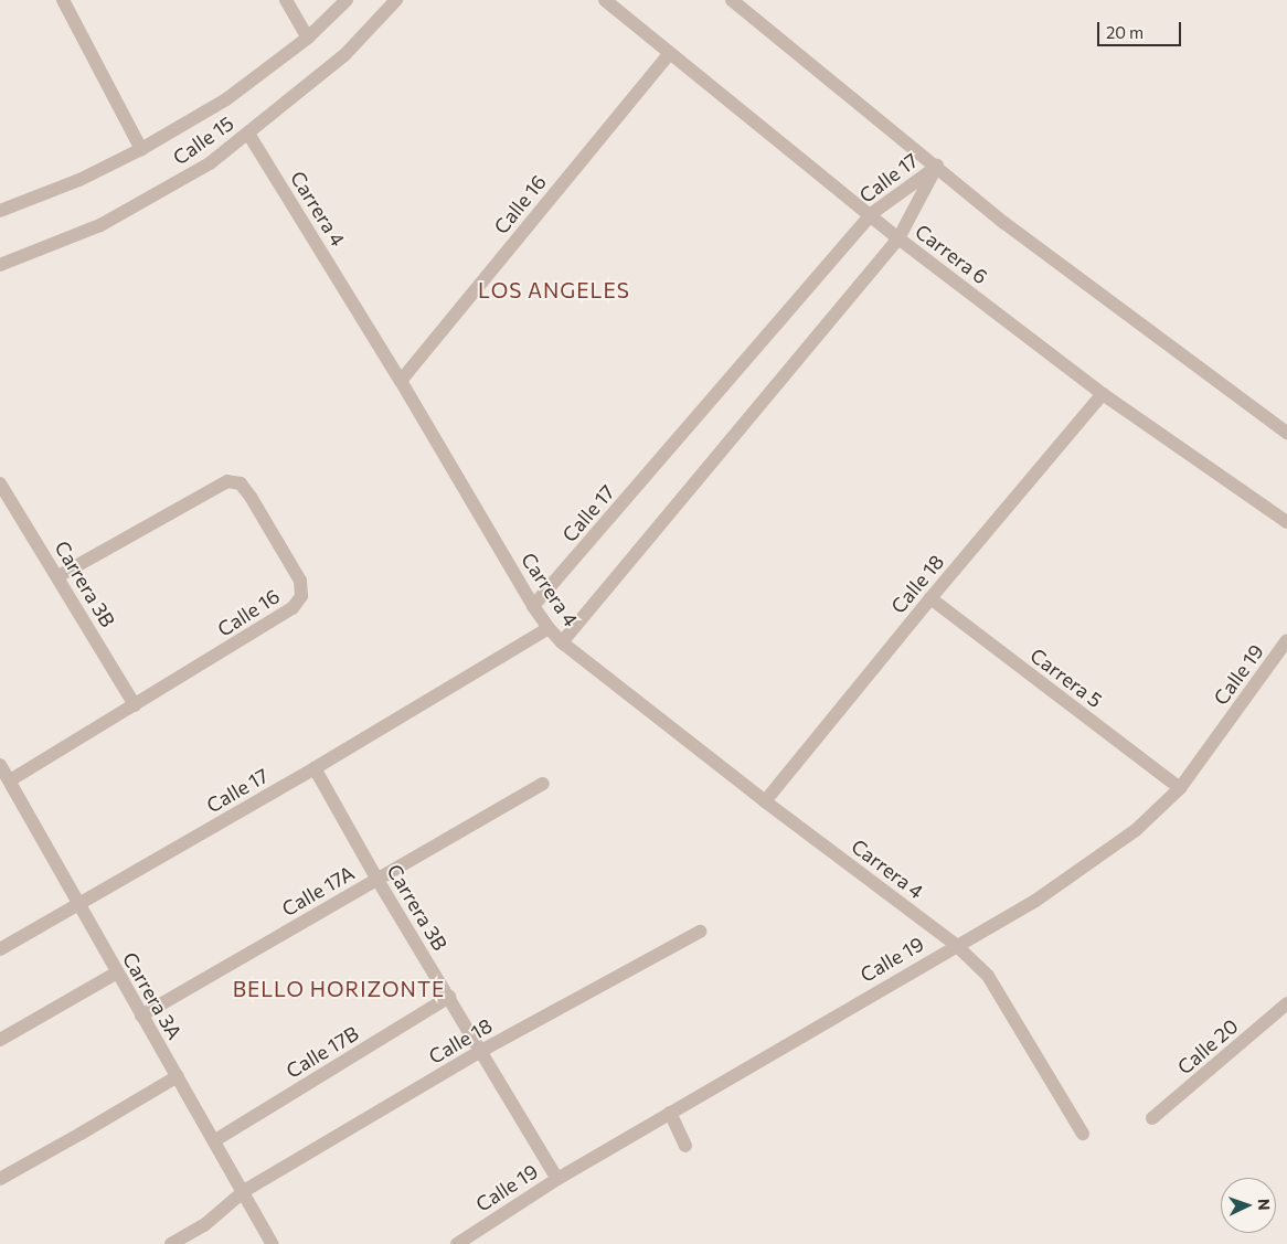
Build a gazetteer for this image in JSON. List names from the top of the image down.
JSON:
{
  "streets": {
    "street": [
      "Calle 15",
      "Calle 17",
      "Calle 16",
      "Carrera 4",
      "Carrera 6",
      "Carrera 3B",
      "Calle 18",
      "Calle 19",
      "Carrera 5",
      "Calle 17A",
      "Carrera 3A",
      "Calle 20",
      "Calle 17B"
    ]
  },
  "crossings": [
    ["Calle 15", "Carrera 4"],
    ["Calle 17", "Carrera 4"],
    ["Calle 17", "Carrera 6"],
    ["Calle 17", "Carrera 3B"],
    ["Calle 17", "Carrera 3A"],
    ["Calle 16", "Carrera 4"],
    ["Calle 16", "Carrera 6"],
    ["Calle 16", "Carrera 3B"],
    ["Calle 16", "Carrera 3A"],
    ["Carrera 4", "Calle 18"],
    ["Carrera 4", "Calle 19"],
    ["Carrera 6", "Calle 18"],
    ["Carrera 3B", "Calle 18"],
    ["Carrera 3B", "Calle 19"],
    ["Carrera 3B", "Calle 17A"],
    ["Carrera 3B", "Calle 17B"],
    ["Calle 18", "Carrera 5"],
    ["Calle 18", "Carrera 3A"],
    ["Calle 19", "Carrera 5"],
    ["Calle 17A", "Carrera 3A"],
    ["Carrera 3A", "Calle 17B"]
  ],
  "districts": ["LOS ANGELES", "BELLO HORIZONTE"],
  "scale_bar": "20 m",
  "north": "right"
}
